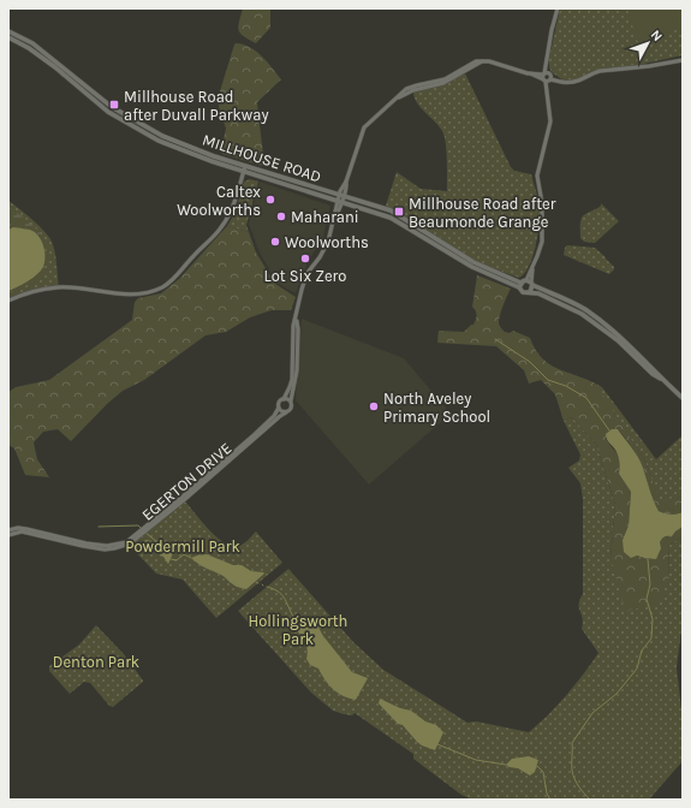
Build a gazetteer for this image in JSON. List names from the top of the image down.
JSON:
{
  "streets": {
    "main road": ["MILLHOUSE ROAD"],
    "street": ["EGERTON DRIVE"]
  },
  "crossings": [
    ["MILLHOUSE ROAD", "EGERTON DRIVE"]
  ],
  "parks": ["Powdermill Park", "Hollingsworth Park", "Denton Park"],
  "places": {
    "transit": ["Millhouse Road after Duvall Parkway", "Millhouse Road after Beaumonde Grange"],
    "other": [
      "Caltex Woolworths",
      "Maharani",
      "Woolworths",
      "Lot Six Zero",
      "North Aveley Primary School"
    ]
  },
  "north": "top right"
}
